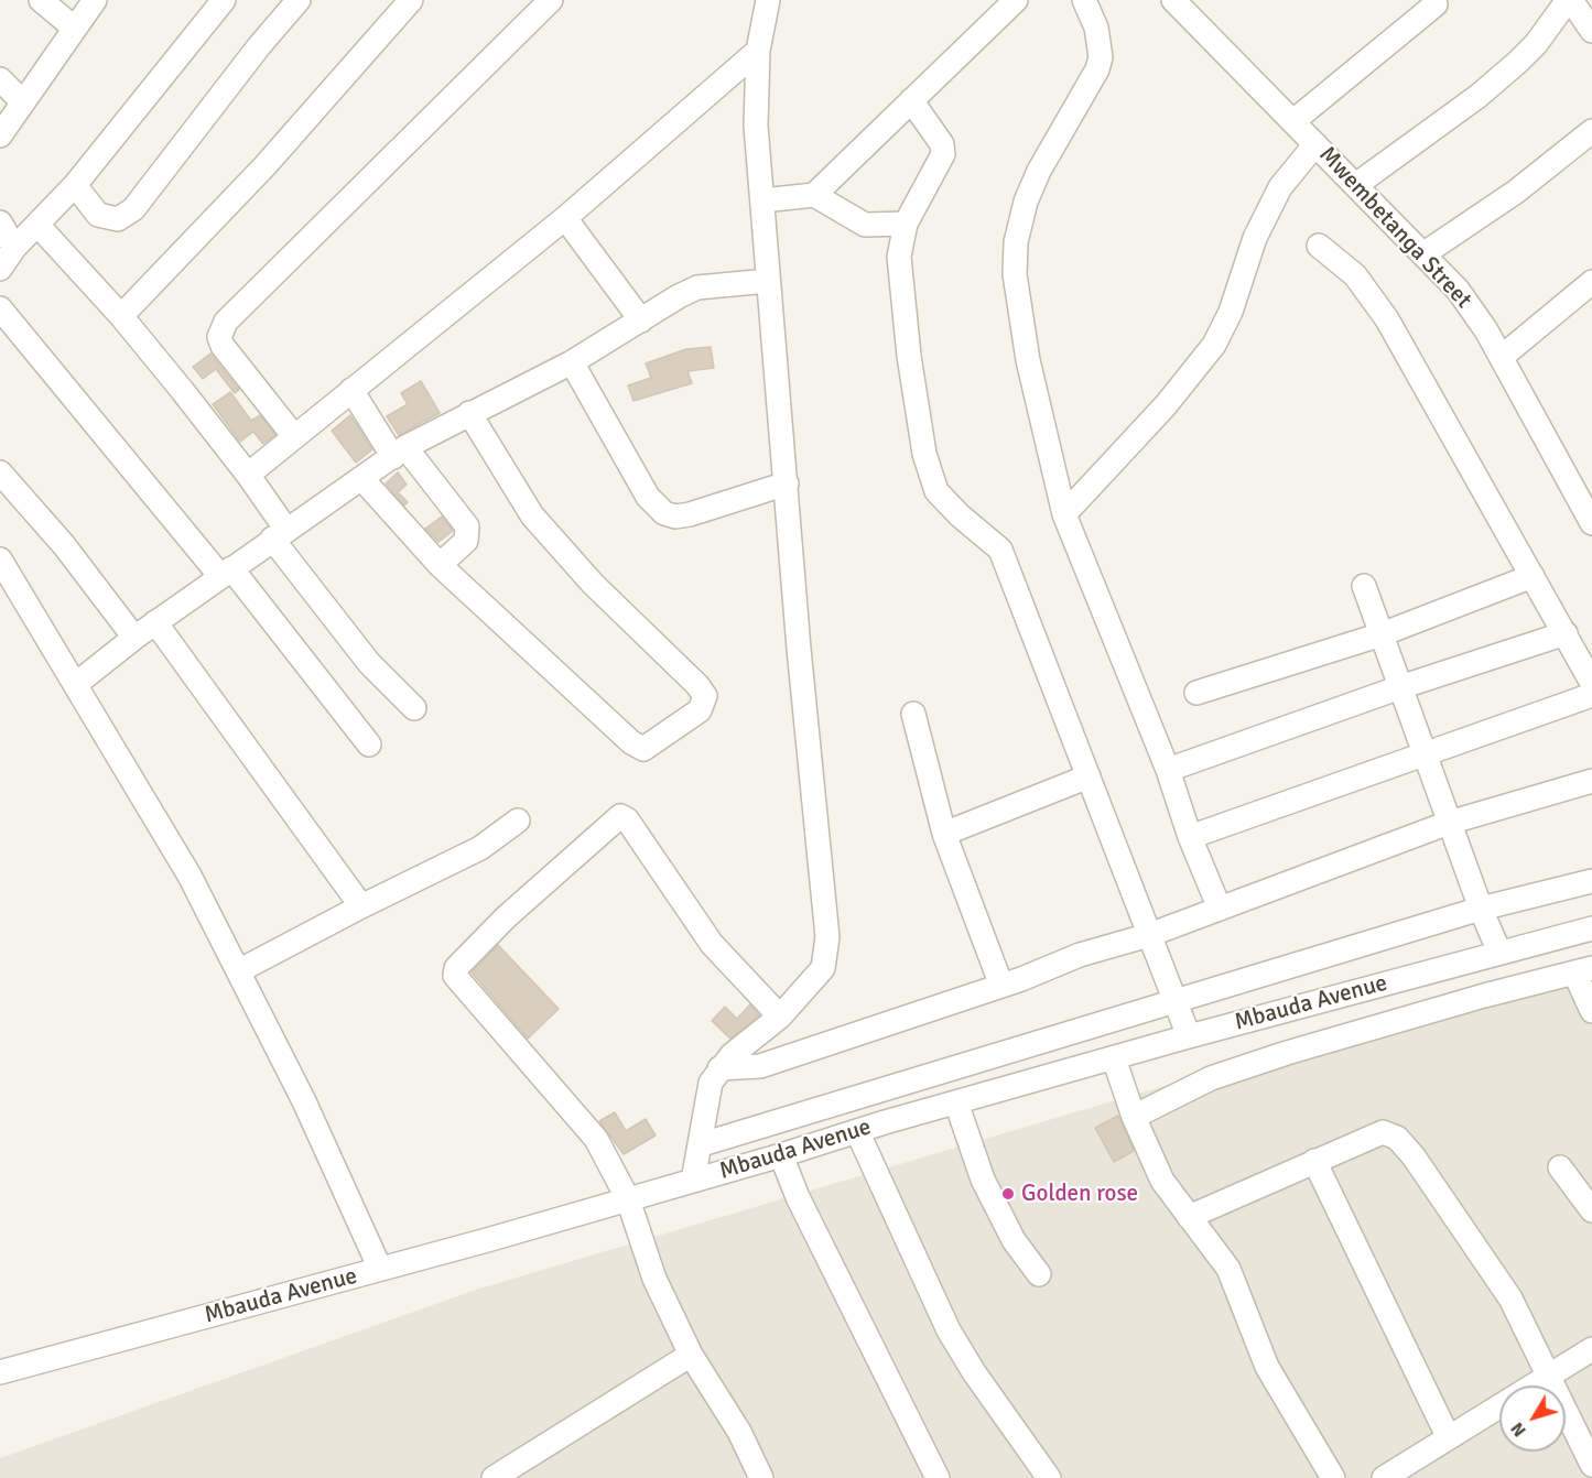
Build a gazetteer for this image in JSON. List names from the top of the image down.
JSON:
{
  "streets": {
    "street": ["Mwembetanga Street", "Mbauda Avenue"]
  },
  "places": ["Golden rose"],
  "north": "bottom left"
}
